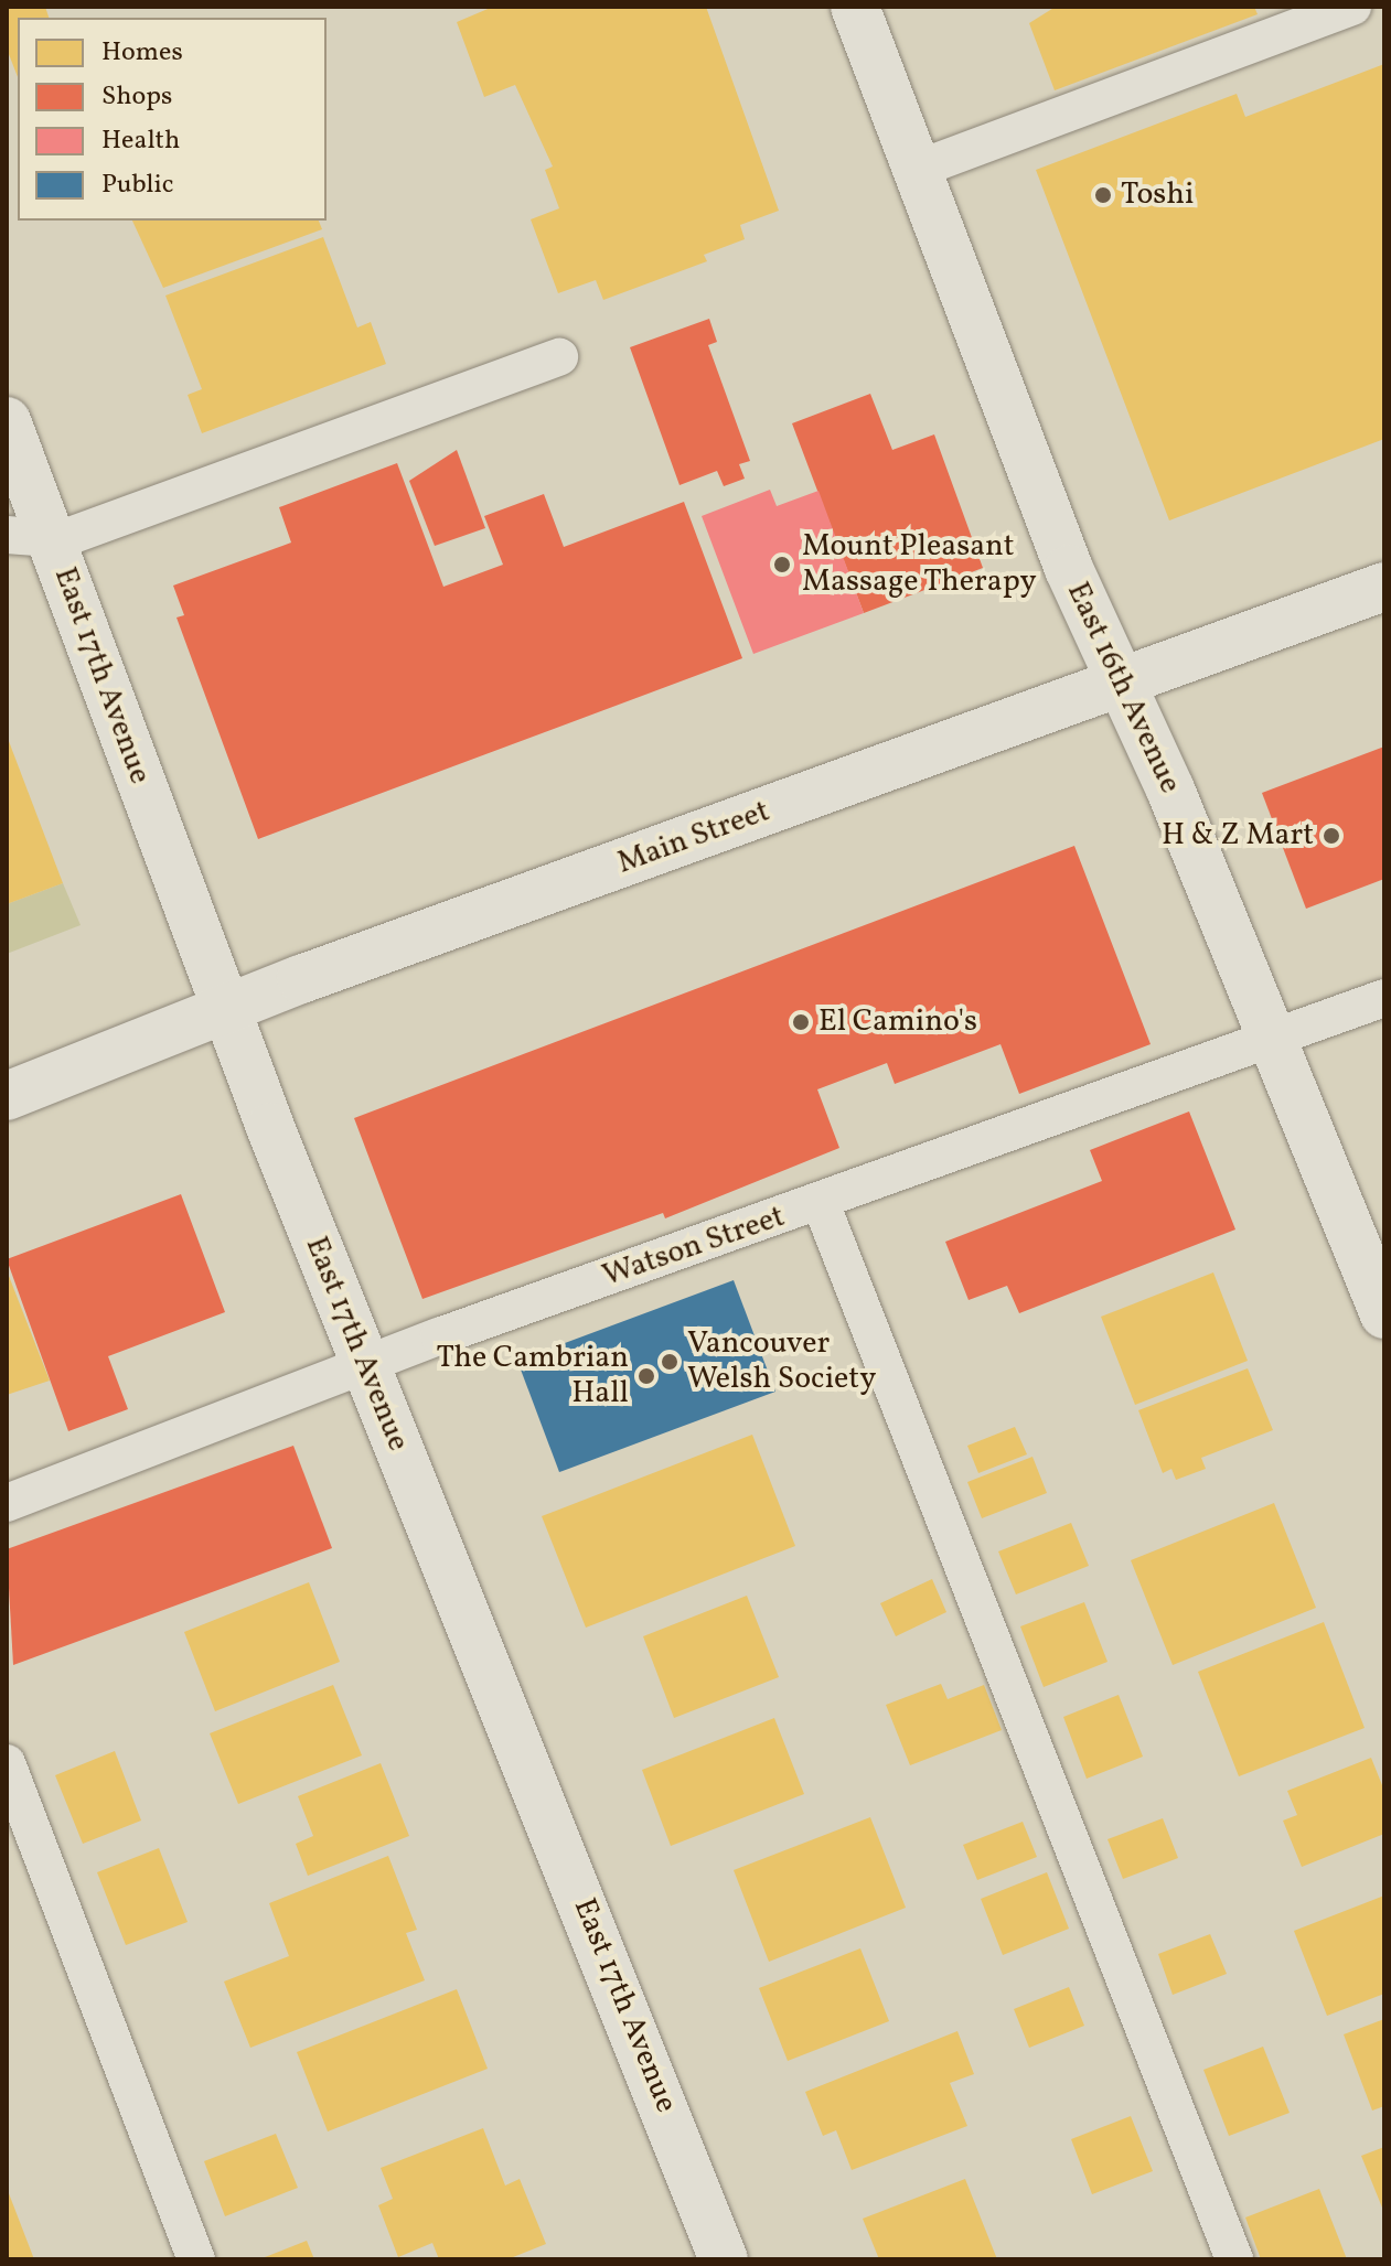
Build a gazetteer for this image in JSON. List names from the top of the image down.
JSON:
{
  "streets": {
    "street": ["East 17th Avenue", "East 16th Avenue", "Main Street"],
    "lane": ["Watson Street"]
  },
  "crossings": [
    ["East 17th Avenue", "Main Street"],
    ["East 17th Avenue", "Watson Street"],
    ["East 16th Avenue", "Main Street"],
    ["East 16th Avenue", "Watson Street"]
  ],
  "places": [
    "Toshi",
    "Mount Pleasant Massage Therapy",
    "H & Z Mart",
    "El Camino's",
    "Vancouver Welsh Society",
    "The Cambrian Hall"
  ],
  "legend": [
    "Homes",
    "Shops",
    "Health",
    "Public"
  ]
}
